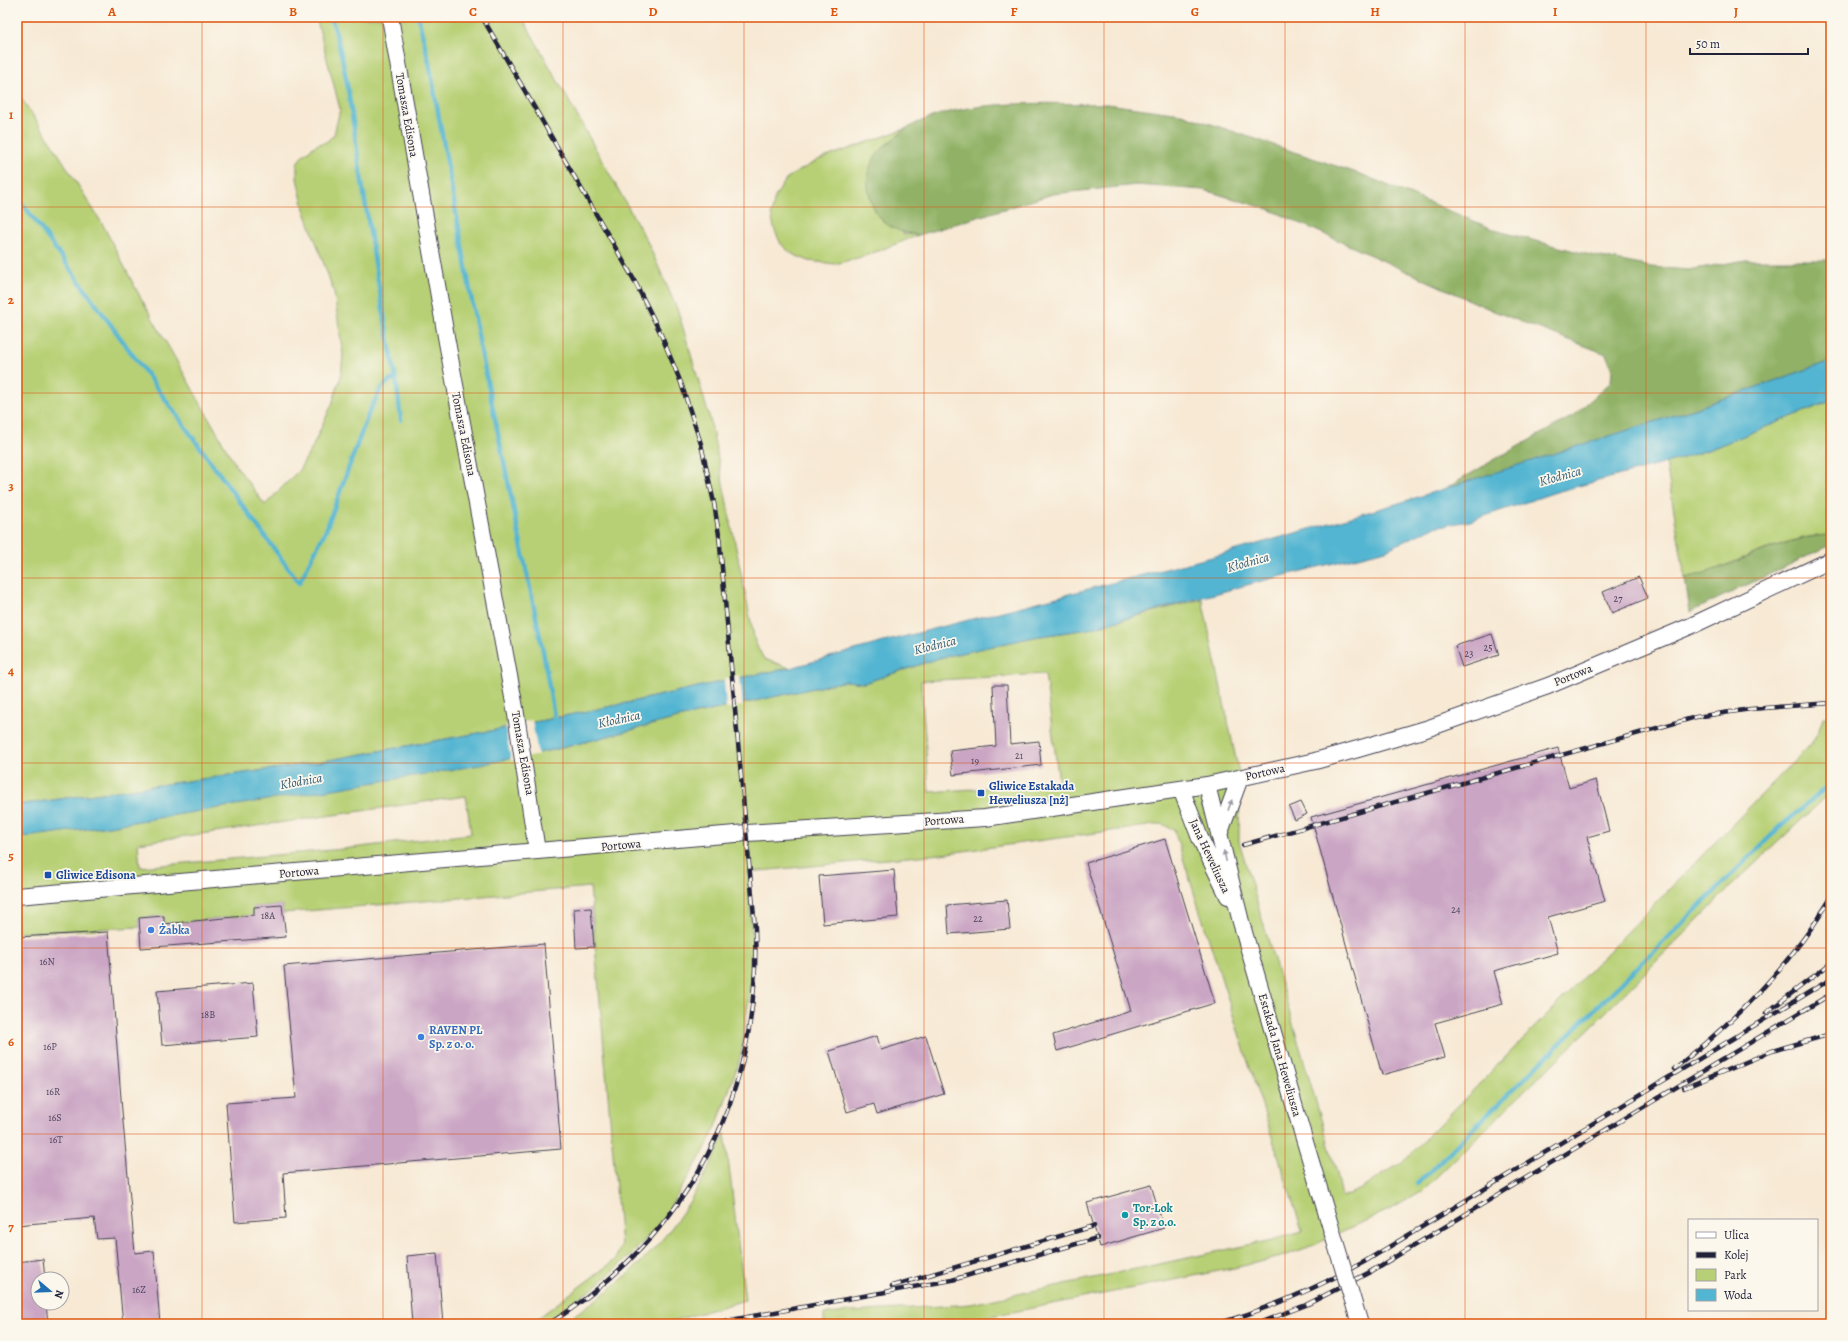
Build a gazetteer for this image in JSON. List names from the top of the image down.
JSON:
{
  "streets": {
    "street": [
      "Tomasza Edisona",
      "Portowa",
      "Jana Heweliusza",
      "Estakada Jana Heweliusza"
    ]
  },
  "crossings": [
    ["Tomasza Edisona", "Portowa"],
    ["Portowa", "Jana Heweliusza"],
    ["Portowa", "Estakada Jana Heweliusza"],
    ["Jana Heweliusza", "Estakada Jana Heweliusza"]
  ],
  "water": ["Kłodnica"],
  "places": {
    "transit": ["Gliwice Estakada Heweliusza [nż]", "Gliwice Edisona"],
    "other": ["Żabka", "RAVEN PL Sp. z o. o.", "Tor-Lok Sp. z o.o."]
  },
  "house_numbers": [
    "27",
    "25",
    "23",
    "21",
    "19",
    "24",
    "18A",
    "22",
    "16N",
    "18B",
    "16P",
    "16R",
    "16S",
    "16T",
    "16Z"
  ],
  "legend": [
    "Ulica",
    "Kolej",
    "Park",
    "Woda"
  ],
  "scale_bar": "50 m",
  "north": "right",
  "grid": {
    "columns": [
      "A",
      "B",
      "C",
      "D",
      "E",
      "F",
      "G",
      "H",
      "I",
      "J"
    ],
    "rows": [
      "1",
      "2",
      "3",
      "4",
      "5",
      "6",
      "7"
    ]
  }
}
